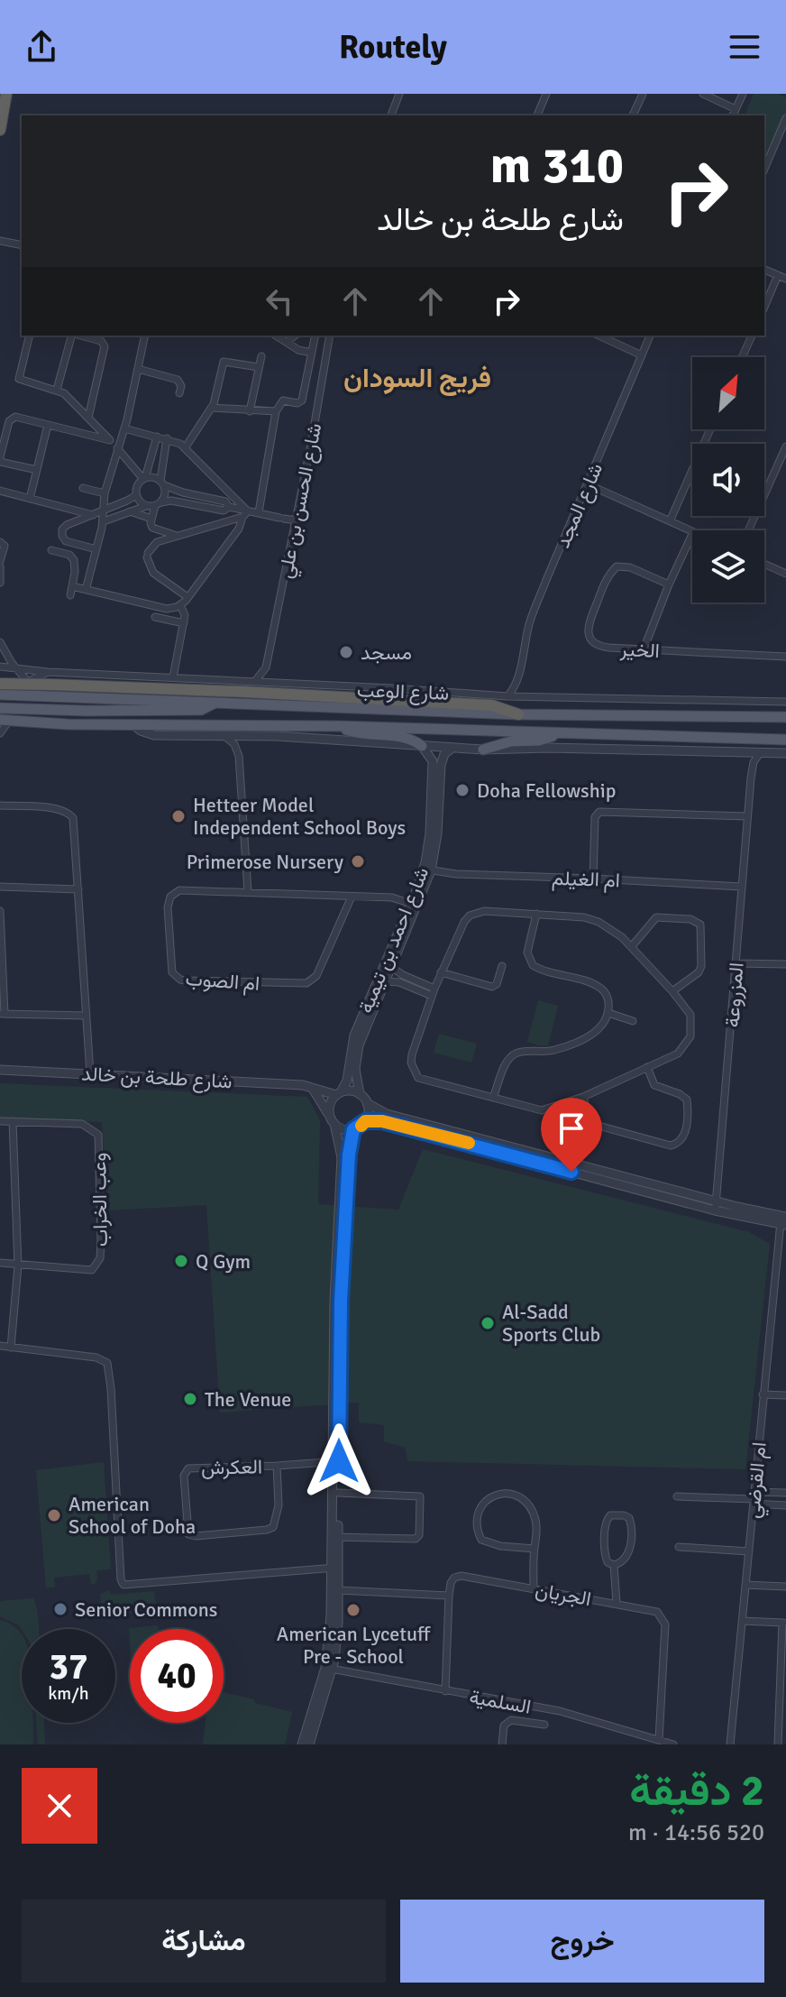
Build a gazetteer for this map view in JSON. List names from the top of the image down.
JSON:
{
  "streets": {
    "main road": ["شارع الوعب"],
    "street": [
      "شارع الحسن بن علي",
      "شارع المجد",
      "الخير",
      "ام الغيلم",
      "شارع احمد بن تيمية",
      "ام الصوب",
      "المزروعة",
      "شارع طلحة بن خالد",
      "وعب الخراب",
      "العكرش",
      "ام القرضي",
      "الجريان",
      "السلمية"
    ]
  },
  "crossings": [
    ["شارع الحسن بن علي", "شارع الوعب"],
    ["شارع المجد", "شارع الوعب"],
    ["شارع الوعب", "شارع احمد بن تيمية"],
    ["شارع الوعب", "المزروعة"],
    ["ام الغيلم", "شارع احمد بن تيمية"],
    ["ام الغيلم", "المزروعة"],
    ["شارع احمد بن تيمية", "ام الصوب"],
    ["شارع احمد بن تيمية", "شارع طلحة بن خالد"],
    ["الجريان", "السلمية"]
  ],
  "districts": ["فريج السودان"],
  "places": [
    "مسجد",
    "Doha Fellowship",
    "Hetteer Model Independent School Boys",
    "Primerose Nursery",
    "Q Gym",
    "Al-Sadd Sports Club",
    "The Venue",
    "American School of Doha",
    "Senior Commons",
    "American Lycetuff Pre - School"
  ],
  "north": "top right",
  "page": {
    "header": "Routely",
    "turn": ["310 m", "شارع طلحة بن خالد"],
    "speed": "37 km/h",
    "limit": "40",
    "heading": ["2 دقيقة", "520 m · 14:56"],
    "buttons": ["خروج", "مشاركة"]
  }
}
